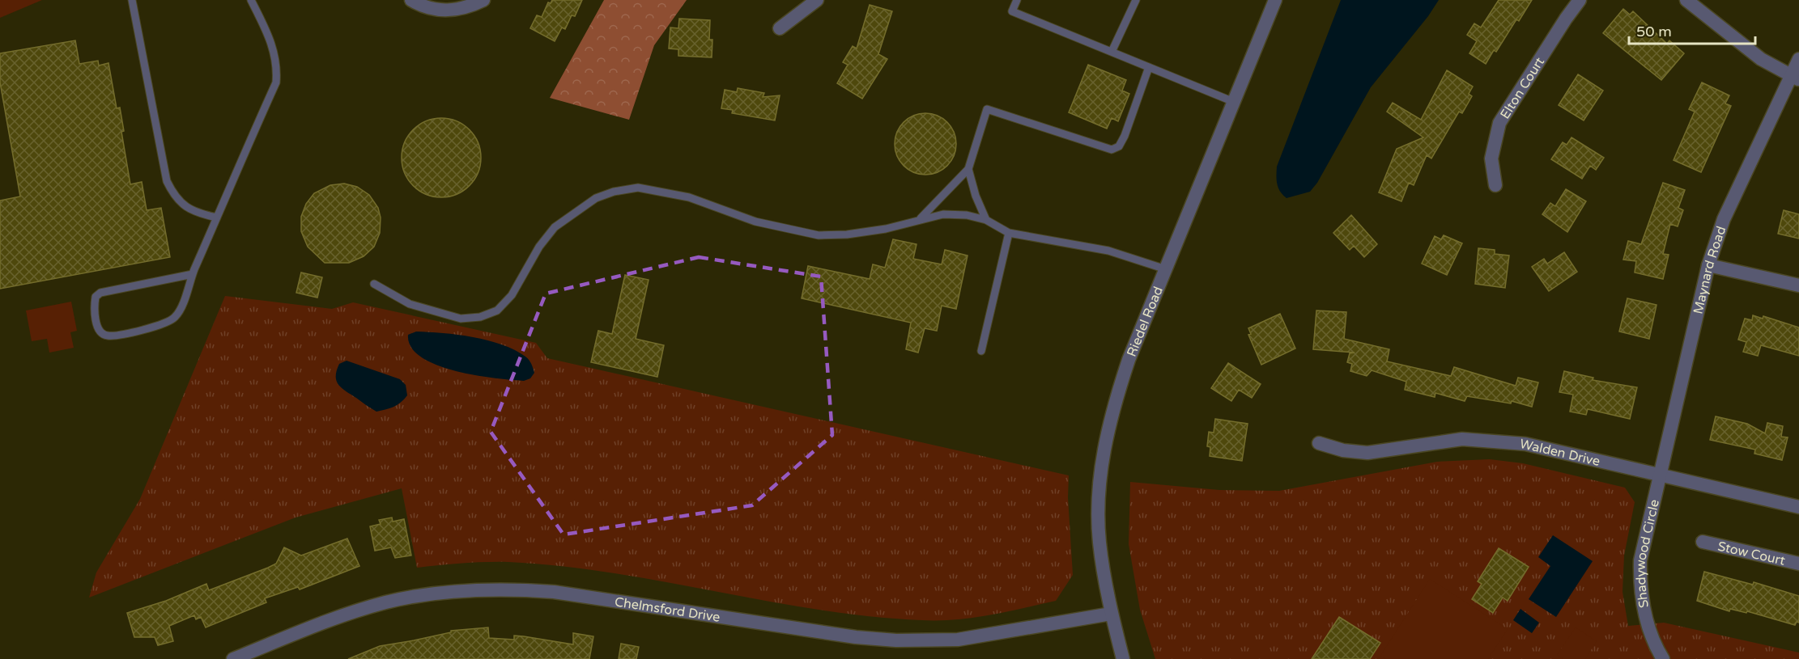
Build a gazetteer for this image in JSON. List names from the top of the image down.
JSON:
{
  "streets": {
    "street": [
      "Elton Court",
      "Maynard Road",
      "Riedel Road",
      "Walden Drive",
      "Stow Court",
      "Shadywood Circle",
      "Chelmsford Drive"
    ]
  },
  "crossings": [
    ["Maynard Road", "Walden Drive"],
    ["Maynard Road", "Shadywood Circle"],
    ["Riedel Road", "Chelmsford Drive"],
    ["Walden Drive", "Shadywood Circle"]
  ],
  "scale_bar": "50 m"
}
